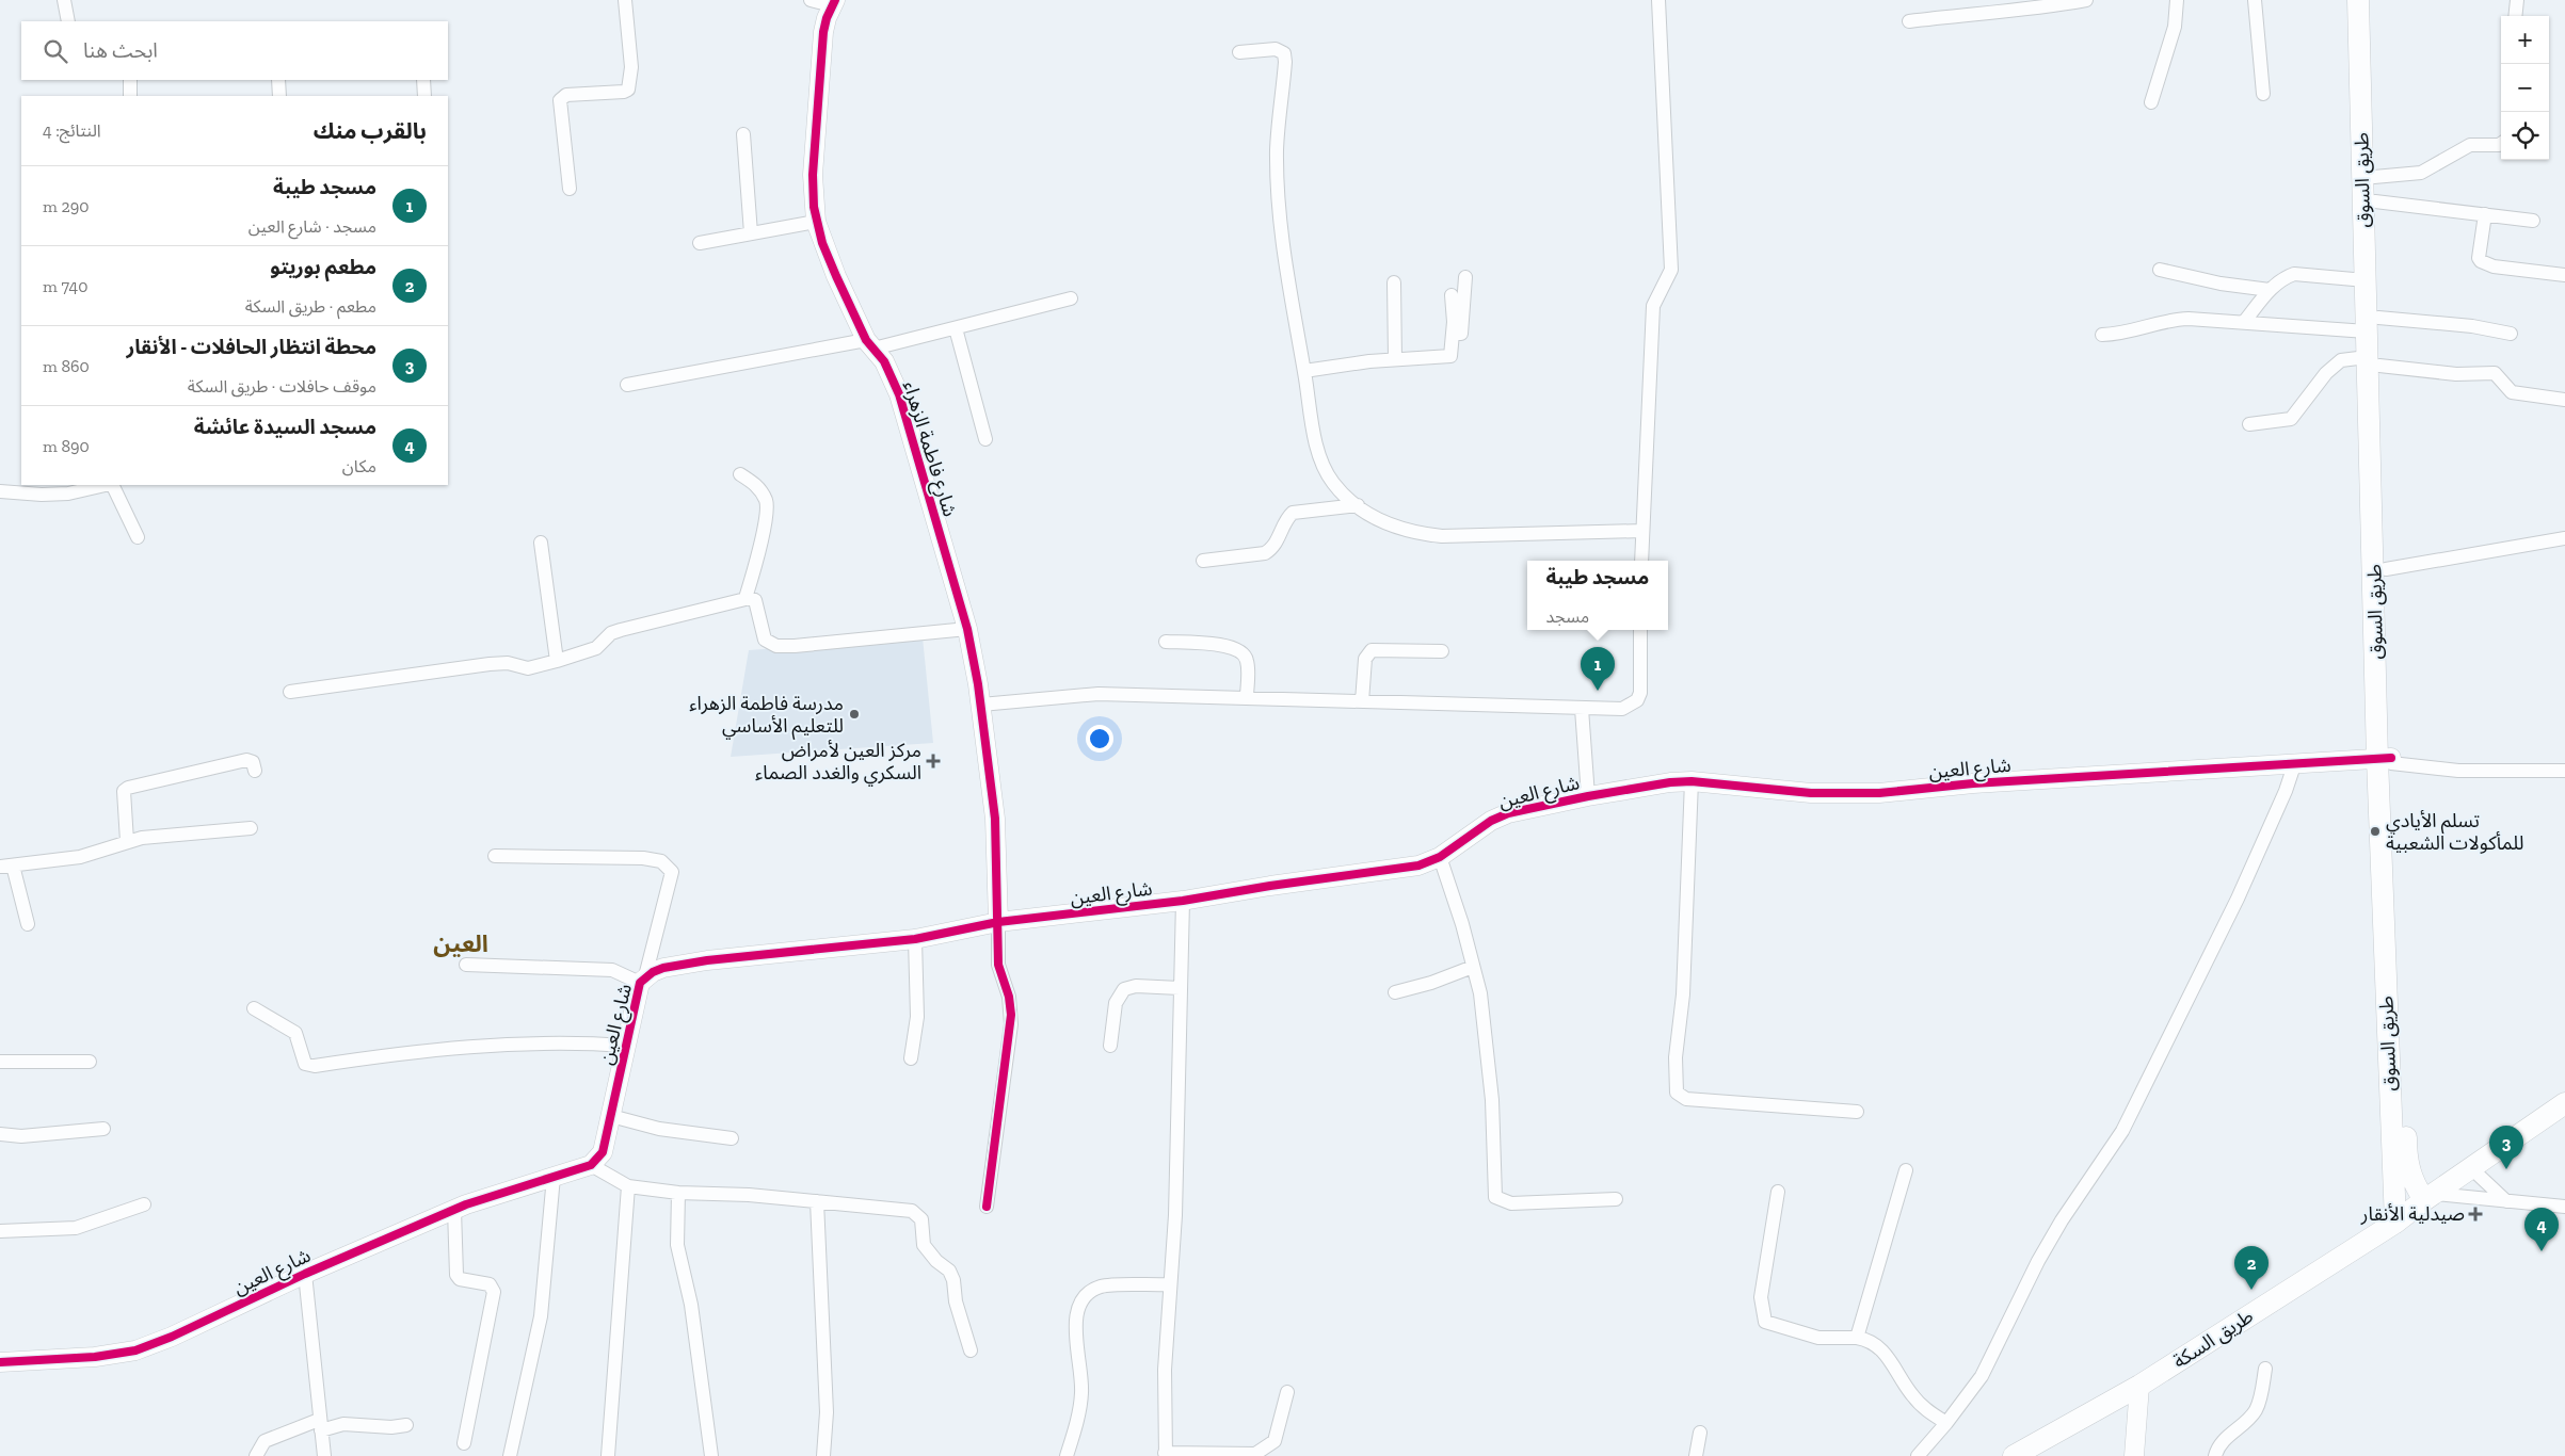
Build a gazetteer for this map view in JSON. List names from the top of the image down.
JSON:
{
  "streets": {
    "main road": ["طريق السوق", "طريق السكة"],
    "street": ["شارع فاطمة الزهراء", "شارع العين"]
  },
  "crossings": [
    ["طريق السوق", "شارع العين"],
    ["طريق السوق", "طريق السكة"],
    ["شارع فاطمة الزهراء", "شارع العين"]
  ],
  "districts": ["العين"],
  "places": {
    "other": ["مدرسة فاطمة الزهراء للتعليم الأساسي", "تسلم الأيادي للمأكولات الشعبية"],
    "health": ["مركز العين لأمراض السكري والغدد الصماء", "صيدلية الأنقار"]
  },
  "page": {
    "map_buttons": ["+", "−"],
    "search": "ابحث هنا",
    "heading": ["بالقرب منك", "النتائج: 4"],
    "list": [
      {
        "mark": "1",
        "name": "مسجد طيبة",
        "note": "مسجد · شارع العين",
        "value": "290 m"
      },
      {
        "mark": "2",
        "name": "مطعم بوريتو",
        "note": "مطعم · طريق السكة",
        "value": "740 m"
      },
      {
        "mark": "3",
        "name": "محطة انتظار الحافلات - الأنقار",
        "note": "موقف حافلات · طريق السكة",
        "value": "860 m"
      },
      {
        "mark": "4",
        "name": "مسجد السيدة عائشة",
        "note": "مكان",
        "value": "890 m"
      }
    ],
    "popup": ["مسجد طيبة", "مسجد"],
    "pins": [
      "1",
      "3",
      "4",
      "2"
    ]
  }
}
